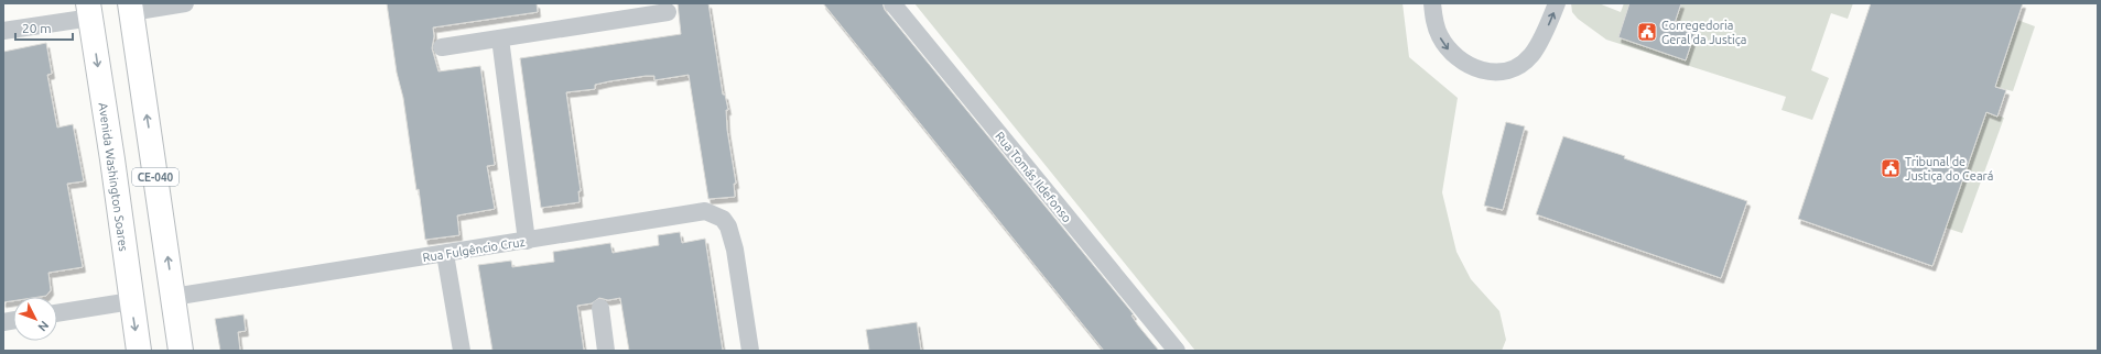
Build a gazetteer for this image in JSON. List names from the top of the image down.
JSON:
{
  "streets": {
    "highway": ["Avenida Washington Soares", "CE-040"],
    "street": ["Rua Tomás Ildefonso", "Rua Fulgêncio Cruz"]
  },
  "crossings": [
    ["CE-040", "Rua Fulgêncio Cruz"]
  ],
  "places": {
    "public building": ["Corregedoria Geral da Justiça", "Tribunal de Justiça do Ceará"]
  },
  "scale_bar": "20 m",
  "north": "bottom right"
}
